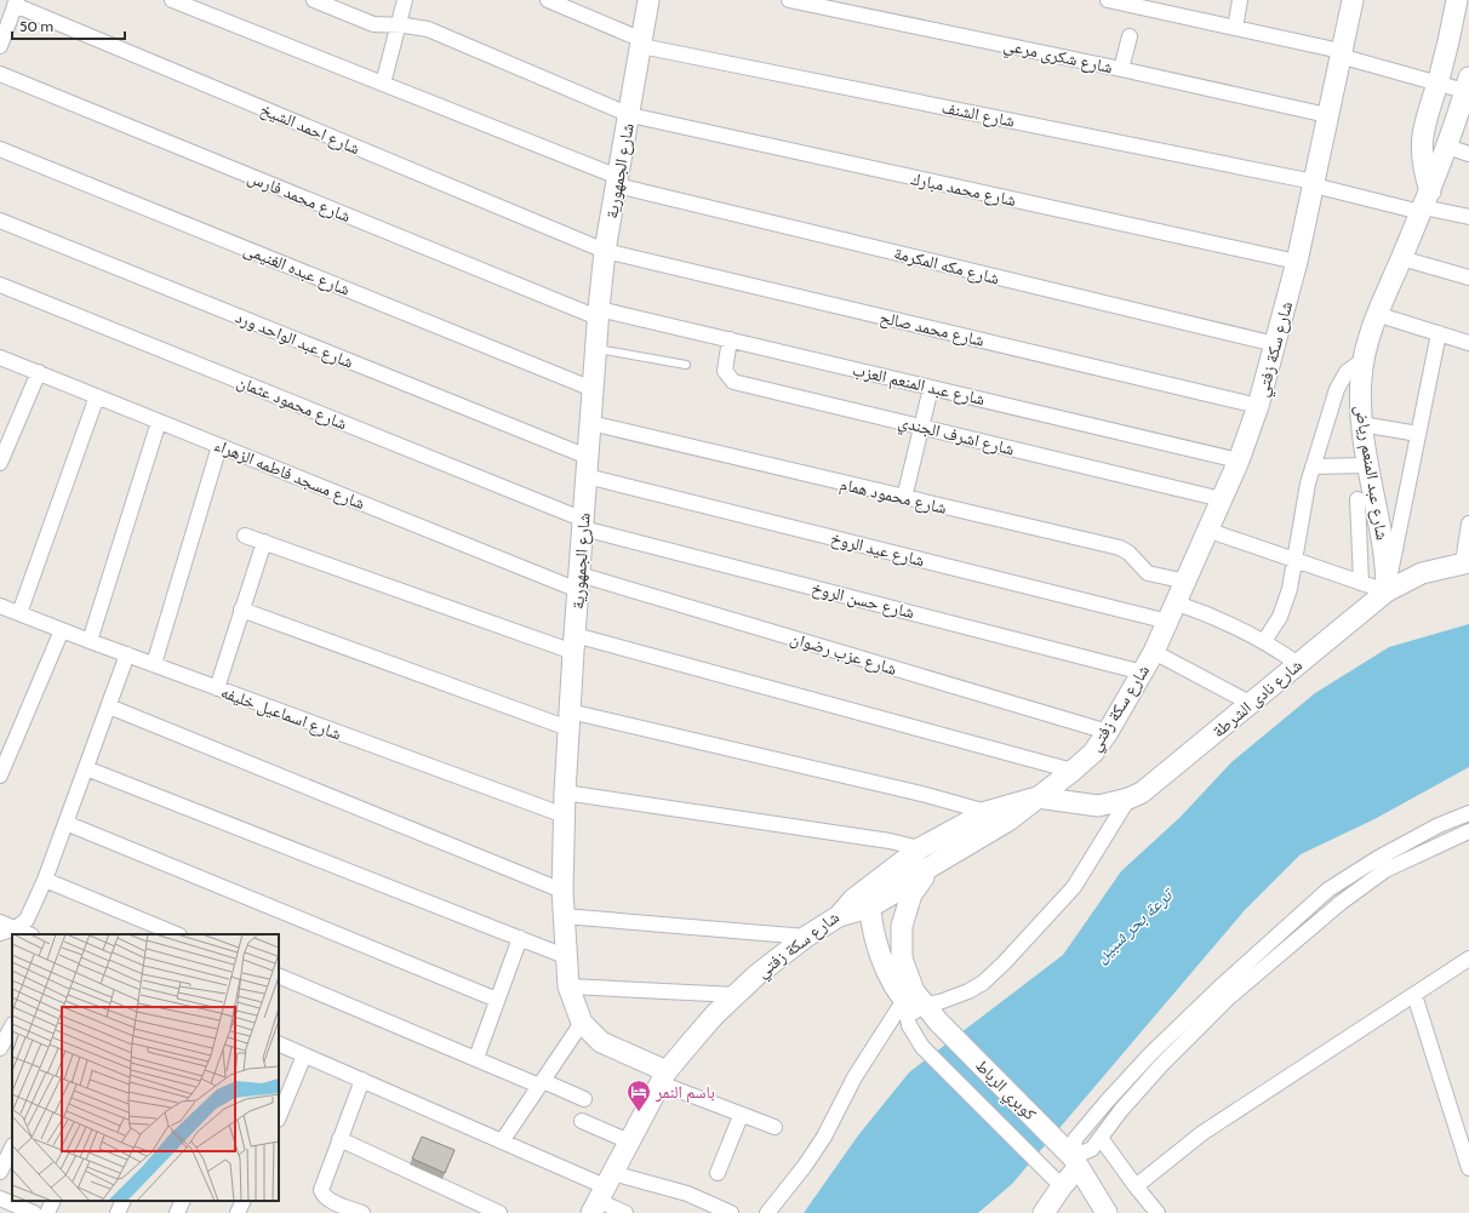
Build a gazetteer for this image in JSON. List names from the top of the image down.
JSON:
{
  "streets": {
    "street": [
      "شارع شكرى مرعي",
      "شارع الشنف",
      "شارع احمد الشيخ",
      "شارع الجمهورية",
      "شارع محمد مبارك",
      "شارع محمد فارس",
      "شارع مكه المكرمة",
      "شارع عبده الغنيمى",
      "شارع محمد صالح",
      "شارع عبد الواحد ورد",
      "شارع سكة زفتي",
      "شارع عبد المنعم العزب",
      "شارع محمود عثمان",
      "شارع اشرف الجندي",
      "شارع عبد المنعم رياض",
      "شارع مسجد فاطمه الزهراء",
      "شارع محمود همام",
      "شارع عيد الروخ",
      "شارع حسن الروخ",
      "شارع عزب رضوان",
      "شارع نادى الشرطة",
      "شارع اسماعيل خليفه",
      "كوبري الرباط"
    ]
  },
  "crossings": [
    ["شارع شكرى مرعي", "شارع سكة زفتي"],
    ["شارع الشنف", "شارع الجمهورية"],
    ["شارع الشنف", "شارع سكة زفتي"],
    ["شارع الشنف", "شارع عبد المنعم رياض"],
    ["شارع احمد الشيخ", "شارع الجمهورية"],
    ["شارع احمد الشيخ", "شارع محمد صالح"],
    ["شارع الجمهورية", "شارع محمد مبارك"],
    ["شارع الجمهورية", "شارع محمد فارس"],
    ["شارع الجمهورية", "شارع مكه المكرمة"],
    ["شارع الجمهورية", "شارع عبده الغنيمى"],
    ["شارع الجمهورية", "شارع محمد صالح"],
    ["شارع الجمهورية", "شارع عبد الواحد ورد"],
    ["شارع الجمهورية", "شارع سكة زفتي"],
    ["شارع الجمهورية", "شارع عبد المنعم العزب"],
    ["شارع الجمهورية", "شارع محمود عثمان"],
    ["شارع الجمهورية", "شارع مسجد فاطمه الزهراء"],
    ["شارع الجمهورية", "شارع محمود همام"],
    ["شارع الجمهورية", "شارع عيد الروخ"],
    ["شارع الجمهورية", "شارع حسن الروخ"],
    ["شارع الجمهورية", "شارع عزب رضوان"],
    ["شارع الجمهورية", "شارع اسماعيل خليفه"],
    ["شارع محمد مبارك", "شارع سكة زفتي"],
    ["شارع محمد فارس", "شارع عبد المنعم العزب"],
    ["شارع مكه المكرمة", "شارع سكة زفتي"],
    ["شارع محمد صالح", "شارع سكة زفتي"],
    ["شارع عبد الواحد ورد", "شارع عيد الروخ"],
    ["شارع سكة زفتي", "شارع عبد المنعم العزب"],
    ["شارع سكة زفتي", "شارع اشرف الجندي"],
    ["شارع سكة زفتي", "شارع محمود همام"],
    ["شارع سكة زفتي", "شارع عيد الروخ"],
    ["شارع سكة زفتي", "شارع حسن الروخ"],
    ["شارع سكة زفتي", "شارع عزب رضوان"],
    ["شارع سكة زفتي", "شارع نادى الشرطة"],
    ["شارع عبد المنعم العزب", "شارع اشرف الجندي"],
    ["شارع محمود عثمان", "شارع حسن الروخ"],
    ["شارع عبد المنعم رياض", "شارع نادى الشرطة"],
    ["شارع مسجد فاطمه الزهراء", "شارع عزب رضوان"]
  ],
  "water": ["ترعة بحر شبين"],
  "places": {
    "hotel": ["باسم النمر"]
  },
  "scale_bar": "50 m"
}
